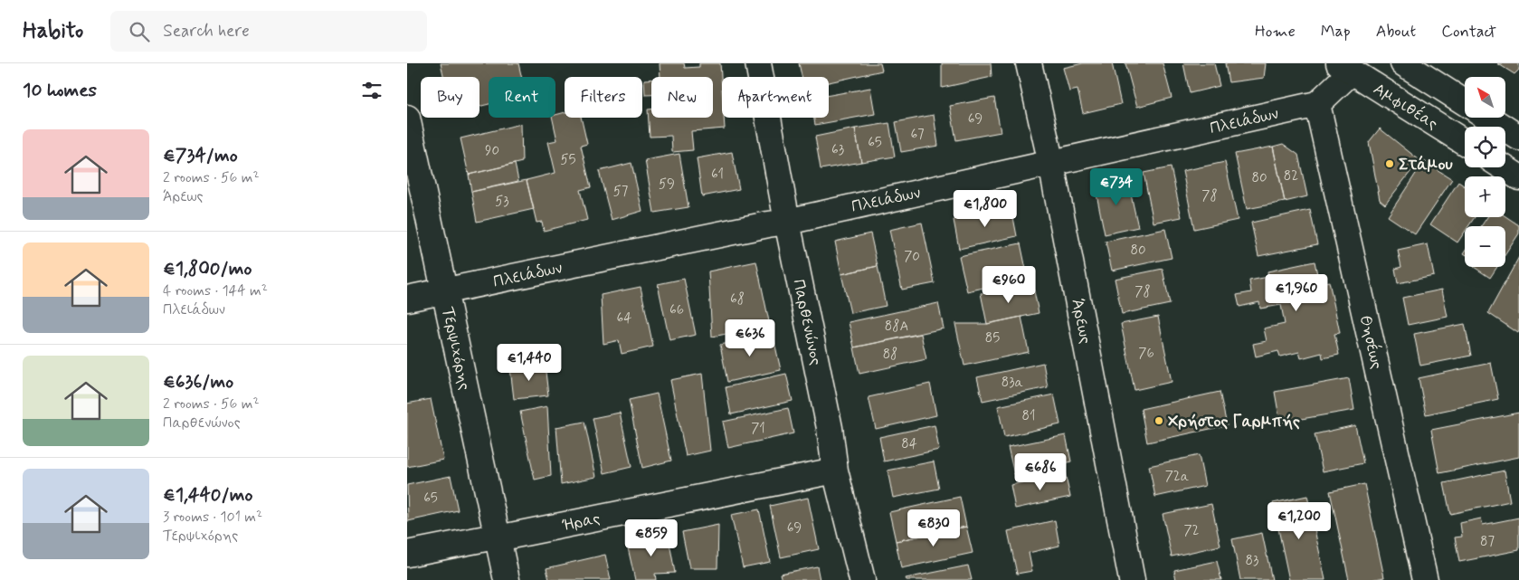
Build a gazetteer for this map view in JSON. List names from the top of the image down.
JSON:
{
  "streets": {
    "street": [
      "Αμφιθέας",
      "Πλειάδων",
      "Άρεως",
      "Παρθενώνος",
      "Θησέως",
      "Τερψιχόρης",
      "Ήρας"
    ]
  },
  "crossings": [
    ["Πλειάδων", "Άρεως"],
    ["Πλειάδων", "Παρθενώνος"],
    ["Πλειάδων", "Θησέως"],
    ["Πλειάδων", "Τερψιχόρης"],
    ["Παρθενώνος", "Ήρας"],
    ["Τερψιχόρης", "Ήρας"]
  ],
  "places": ["Στάμου", "Χρήστος Γαρμπής"],
  "house_numbers": [
    "69",
    "67",
    "65",
    "63",
    "90",
    "55",
    "61",
    "82",
    "80",
    "59",
    "57",
    "78",
    "53",
    "80",
    "70",
    "78",
    "68",
    "66",
    "64",
    "88Α",
    "85",
    "76",
    "88",
    "83α",
    "81",
    "71",
    "84",
    "72α",
    "65",
    "69",
    "72",
    "87",
    "83"
  ],
  "north": "top left",
  "page": {
    "header": "Habito",
    "search": "Search here",
    "nav": [
      "Home",
      "Map",
      "About",
      "Contact"
    ],
    "heading": "10 homes",
    "map_buttons": ["+", "−"],
    "chip": [
      "Buy",
      "Rent",
      "Filters",
      "New",
      "Apartment"
    ],
    "list": [
      {
        "name": "€734/mo",
        "note": "2 rooms · 56 m² · Άρεως"
      },
      {
        "name": "€1,800/mo",
        "note": "4 rooms · 144 m² · Πλειάδων"
      },
      {
        "name": "€636/mo",
        "note": "2 rooms · 56 m² · Παρθενώνος"
      },
      {
        "name": "€1,440/mo",
        "note": "3 rooms · 101 m² · Τερψιχόρης"
      }
    ],
    "price": [
      "€734",
      "€1,800",
      "€960",
      "€1,960",
      "€636",
      "€1,440",
      "€686",
      "€1,200",
      "€830",
      "€859"
    ]
  }
}
